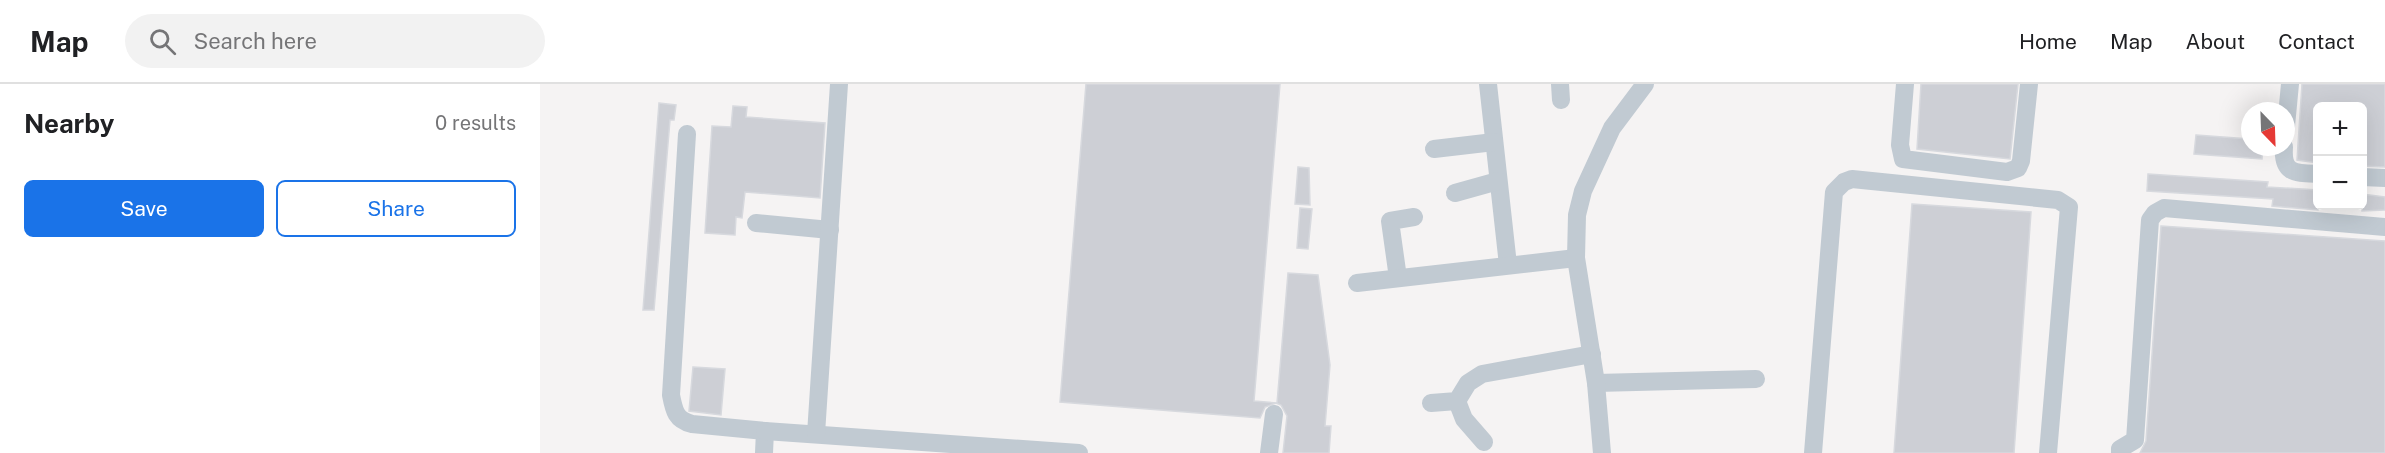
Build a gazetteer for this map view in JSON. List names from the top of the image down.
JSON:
{
  "north": "bottom right",
  "page": {
    "header": "Map",
    "search": "Search here",
    "nav": [
      "Home",
      "Map",
      "About",
      "Contact"
    ],
    "heading": ["Nearby", "0 results"],
    "map_buttons": ["+", "−"],
    "buttons": ["Save", "Share"]
  }
}
